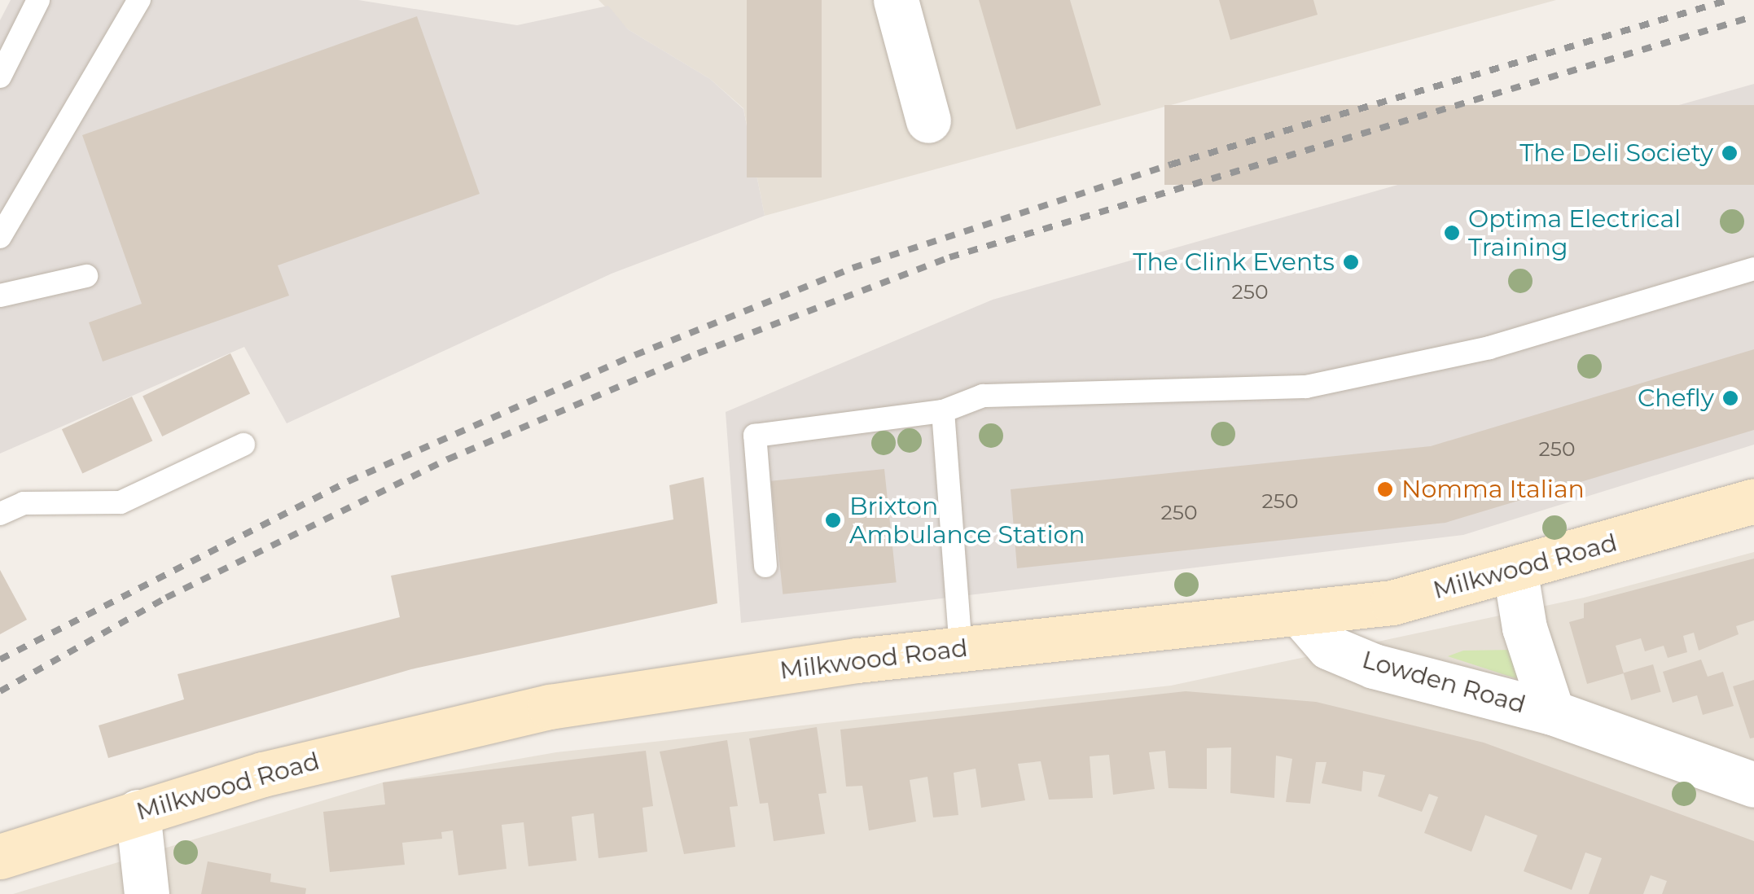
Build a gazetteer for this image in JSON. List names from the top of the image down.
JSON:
{
  "streets": {
    "main road": ["Milkwood Road"],
    "street": ["Lowden Road"]
  },
  "crossings": [
    ["Milkwood Road", "Lowden Road"]
  ],
  "places": [
    "The Deli Society",
    "Optima Electrical Training",
    "The Clink Events",
    "Chefly",
    "Nomma Italian",
    "Brixton Ambulance Station"
  ],
  "house_numbers": [
    "250",
    "250",
    "250",
    "250"
  ]
}
